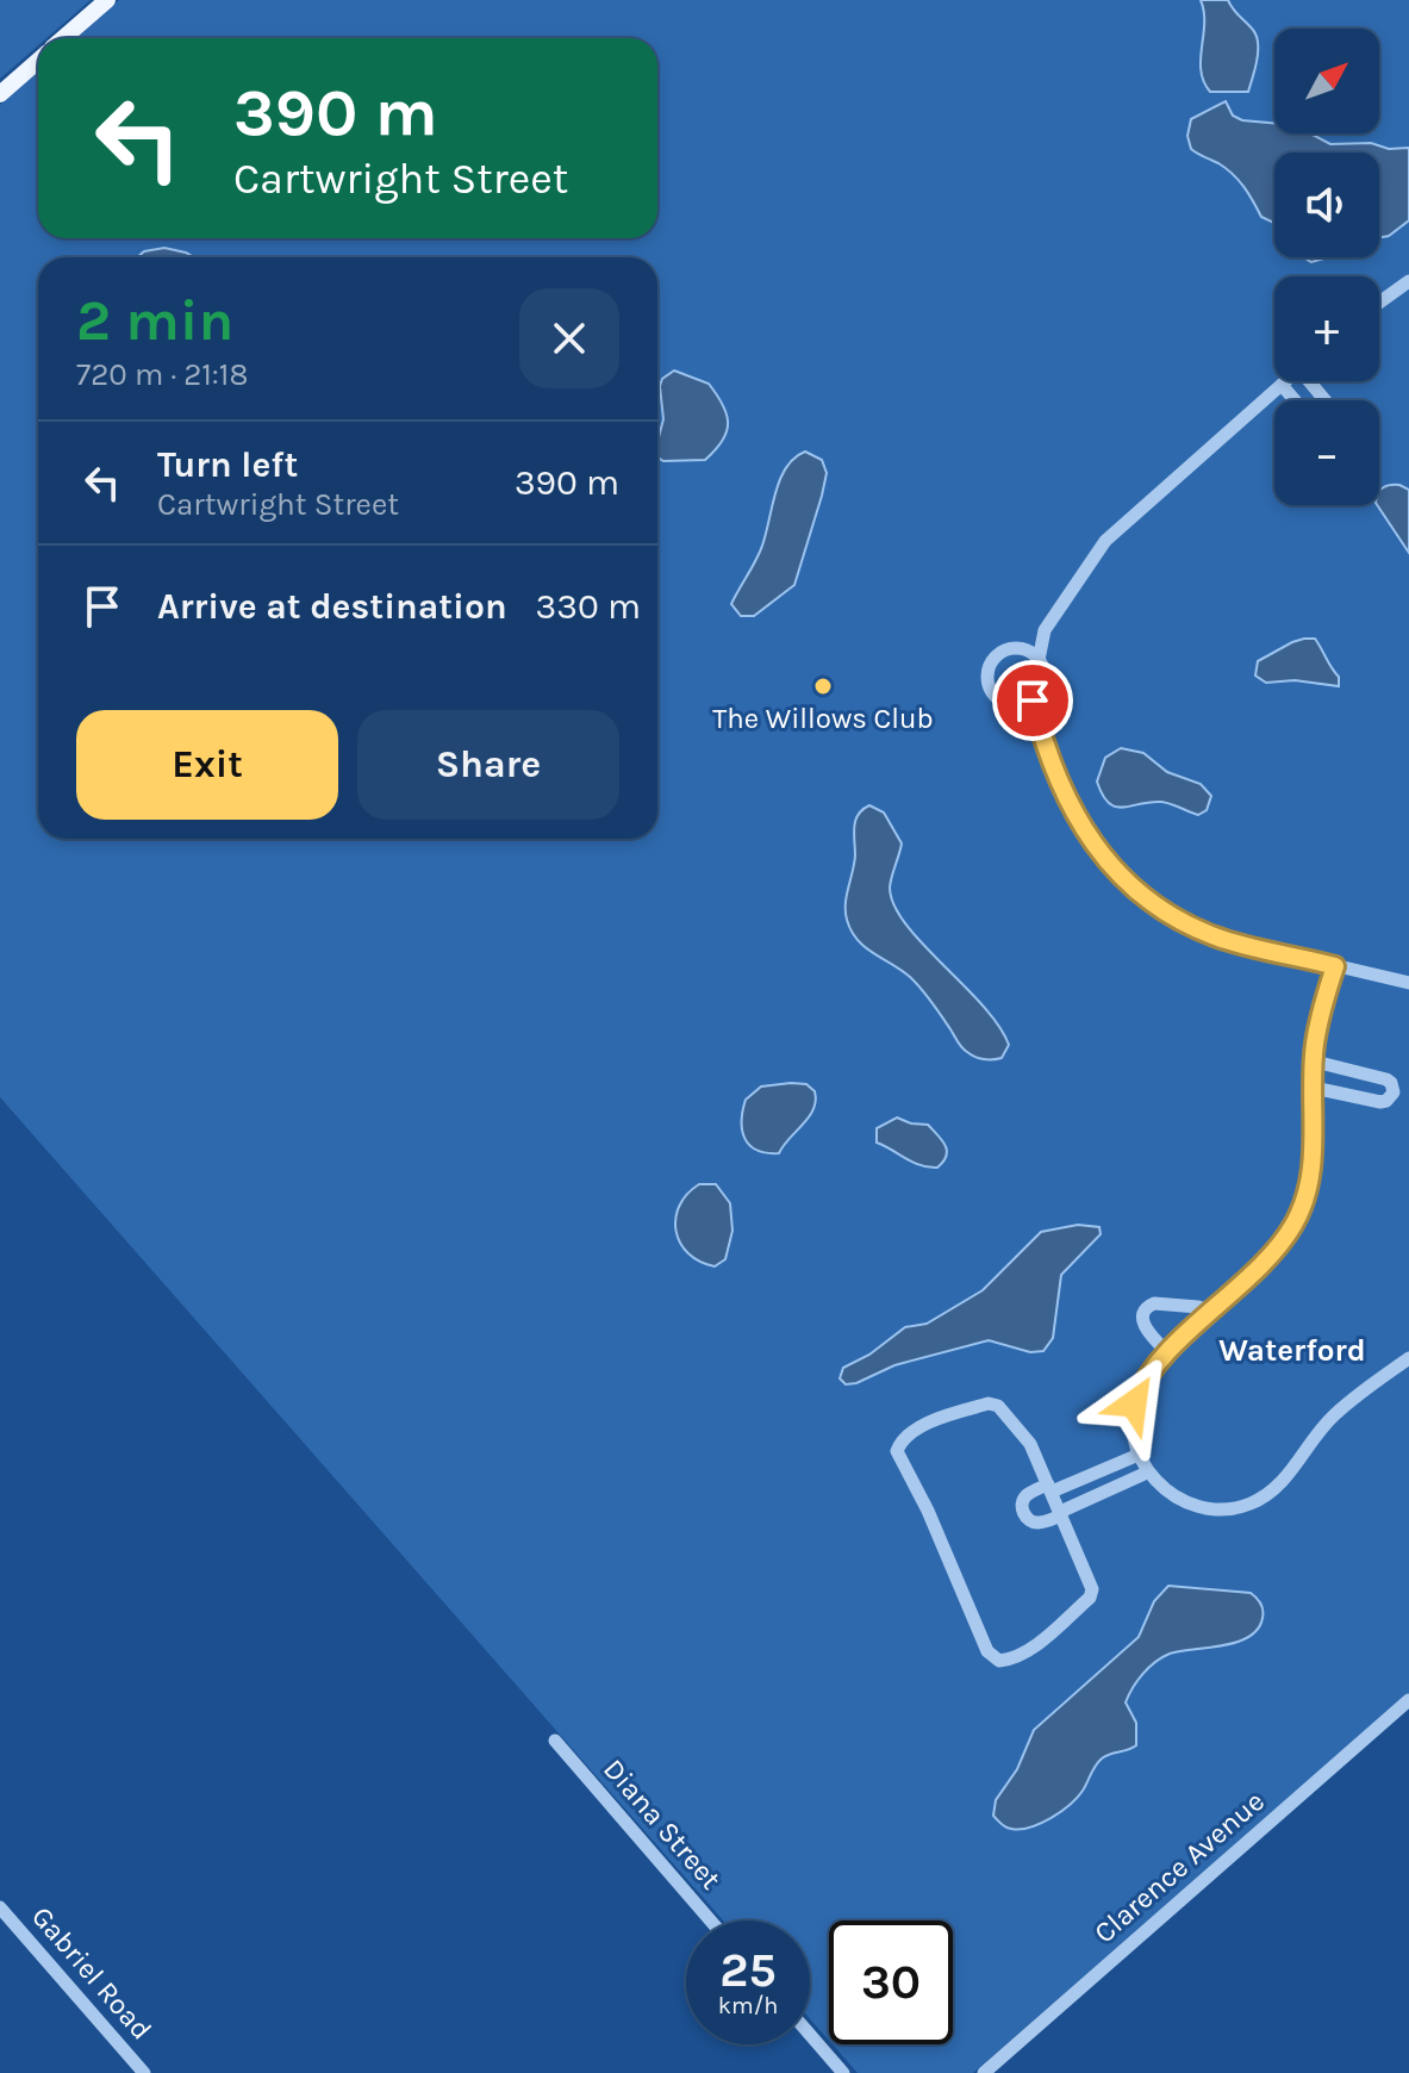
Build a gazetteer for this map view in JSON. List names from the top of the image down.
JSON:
{
  "streets": {
    "street": ["Diana Street", "Clarence Avenue", "Gabriel Road"]
  },
  "districts": ["Waterford"],
  "places": ["The Willows Club"],
  "north": "top right",
  "page": {
    "map_buttons": ["+", "−"],
    "turn": ["390 m", "Cartwright Street"],
    "heading": ["2 min", "720 m · 21:18"],
    "list": [
      {
        "name": "Turn left",
        "note": "Cartwright Street",
        "value": "390 m"
      },
      {
        "name": "Arrive at destination",
        "value": "330 m"
      }
    ],
    "buttons": ["Exit", "Share"],
    "speed": "25 km/h",
    "limit": "30"
  }
}
